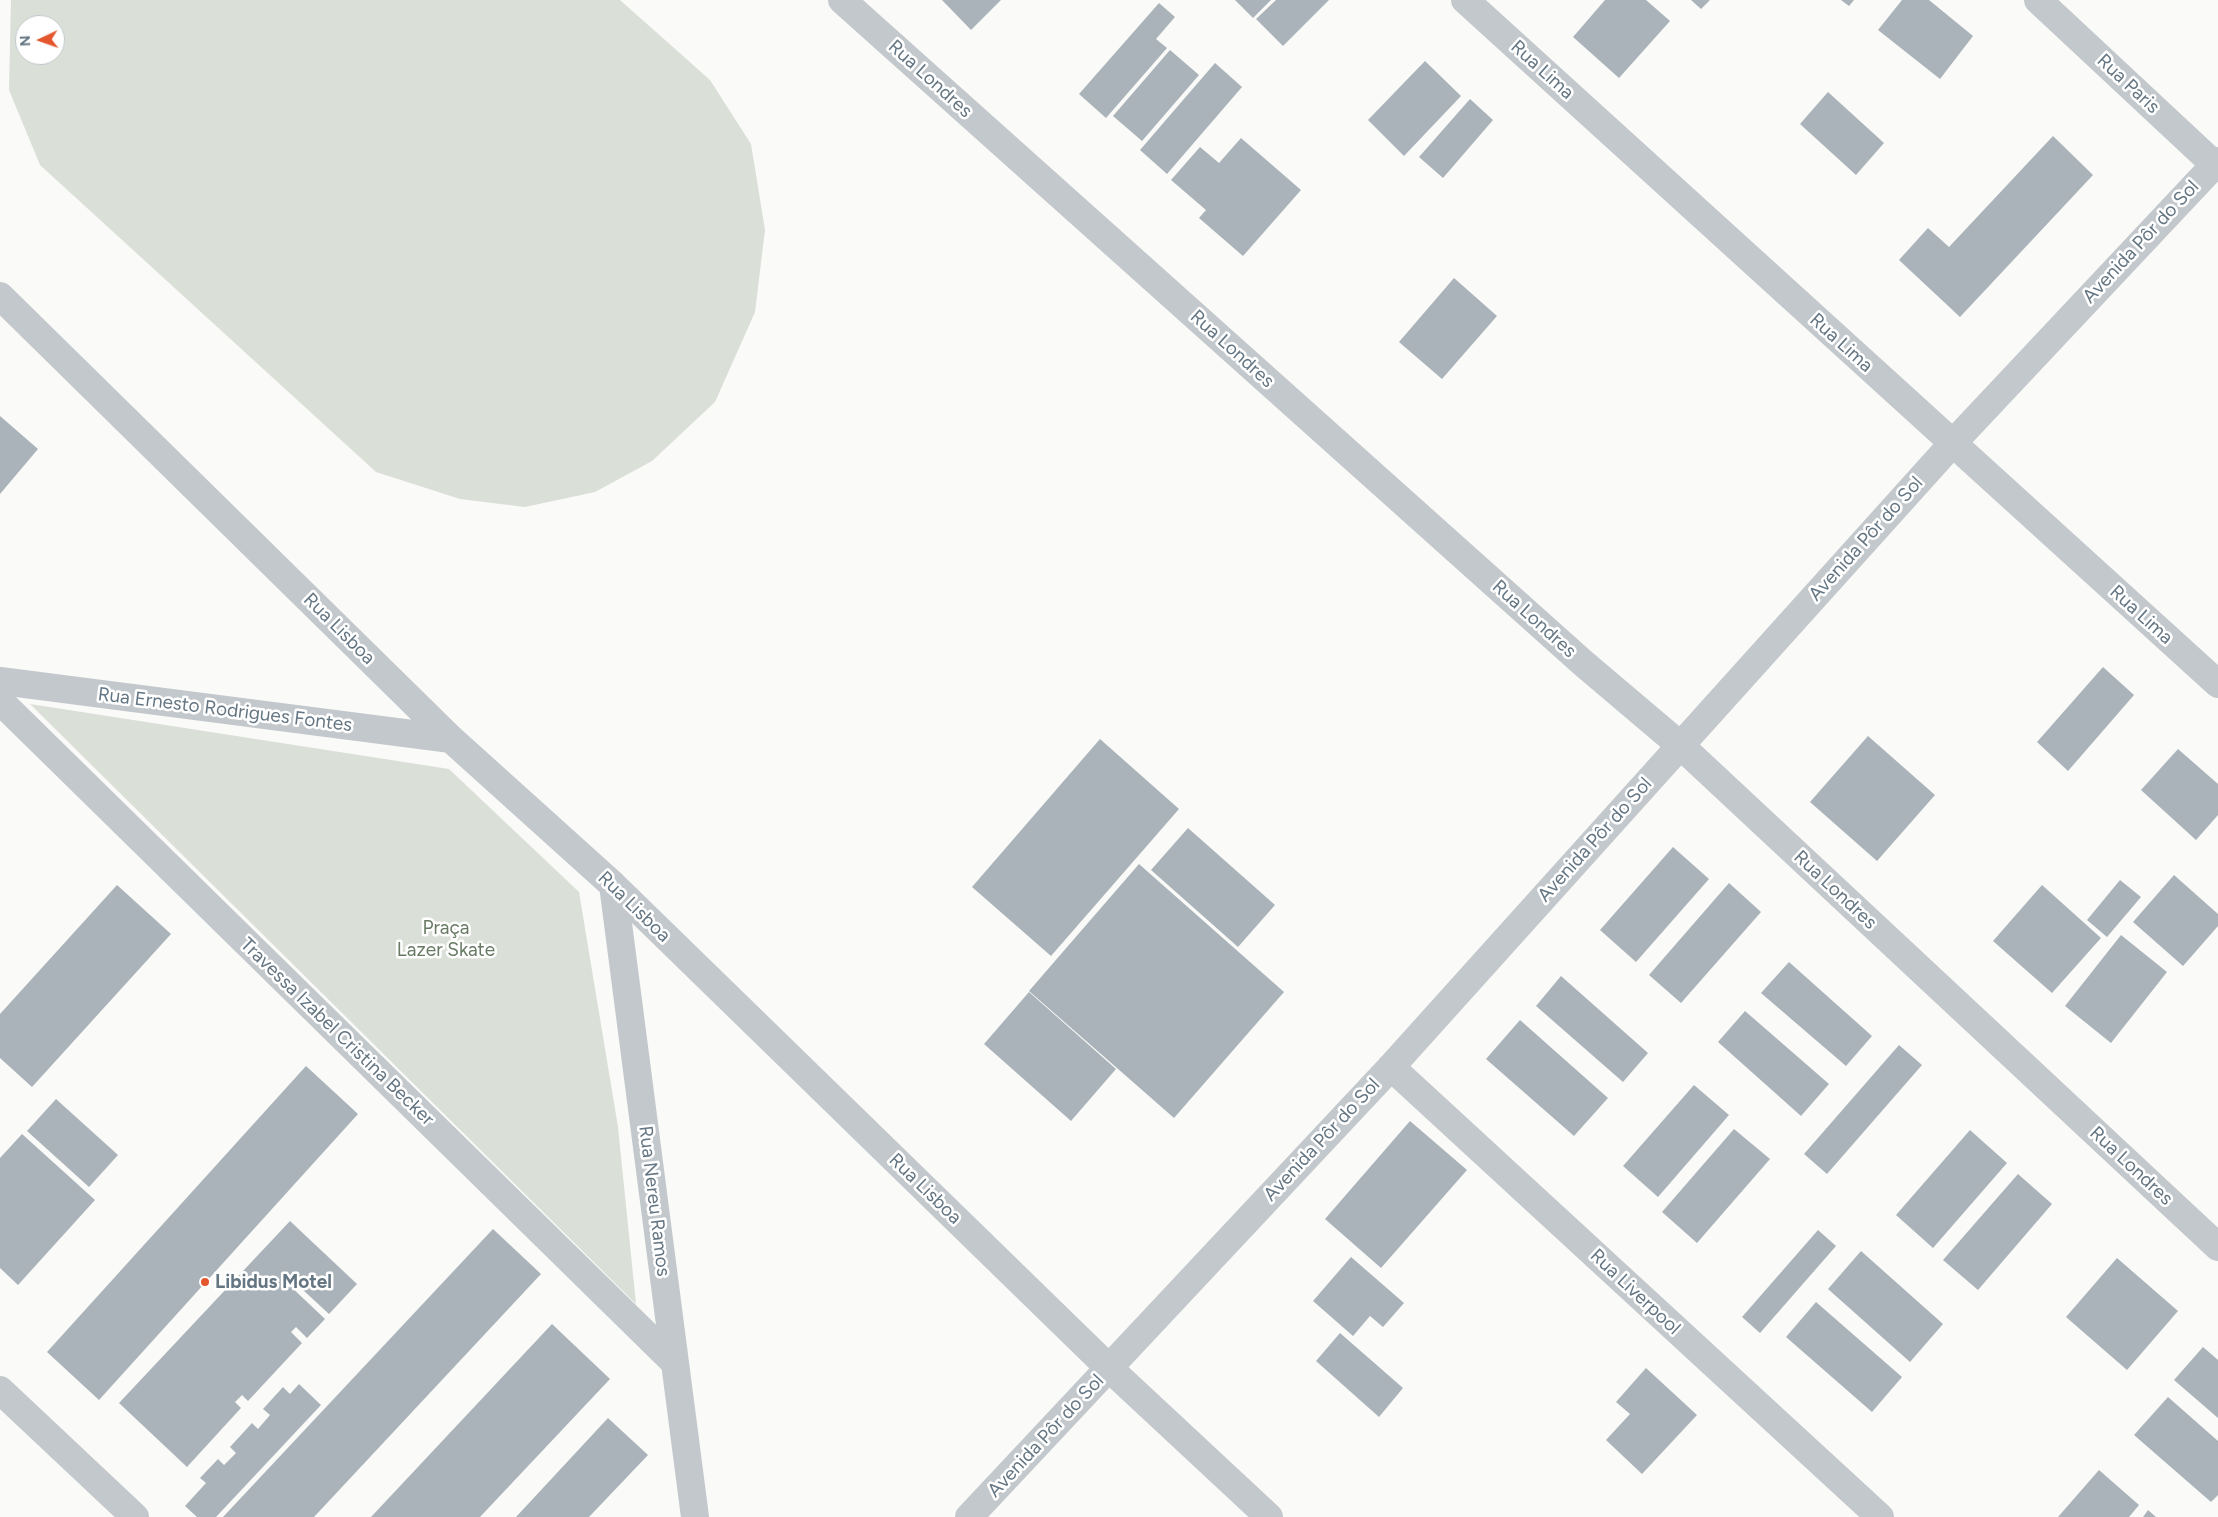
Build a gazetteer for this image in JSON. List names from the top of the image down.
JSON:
{
  "streets": {
    "street": [
      "Rua Lima",
      "Rua Londres",
      "Rua Paris",
      "Avenida Pôr do Sol",
      "Rua Lisboa",
      "Rua Ernesto Rodrigues Fontes",
      "Travessa Izabel Cristina Becker",
      "Rua Nereu Ramos",
      "Rua Liverpool"
    ]
  },
  "crossings": [
    ["Rua Lima", "Avenida Pôr do Sol"],
    ["Rua Londres", "Avenida Pôr do Sol"],
    ["Rua Paris", "Avenida Pôr do Sol"],
    ["Avenida Pôr do Sol", "Rua Lisboa"],
    ["Avenida Pôr do Sol", "Rua Liverpool"],
    ["Rua Lisboa", "Rua Ernesto Rodrigues Fontes"],
    ["Rua Lisboa", "Rua Nereu Ramos"],
    ["Travessa Izabel Cristina Becker", "Rua Nereu Ramos"]
  ],
  "parks": ["Praça Lazer Skate"],
  "places": ["Libidus Motel"],
  "north": "left"
}
